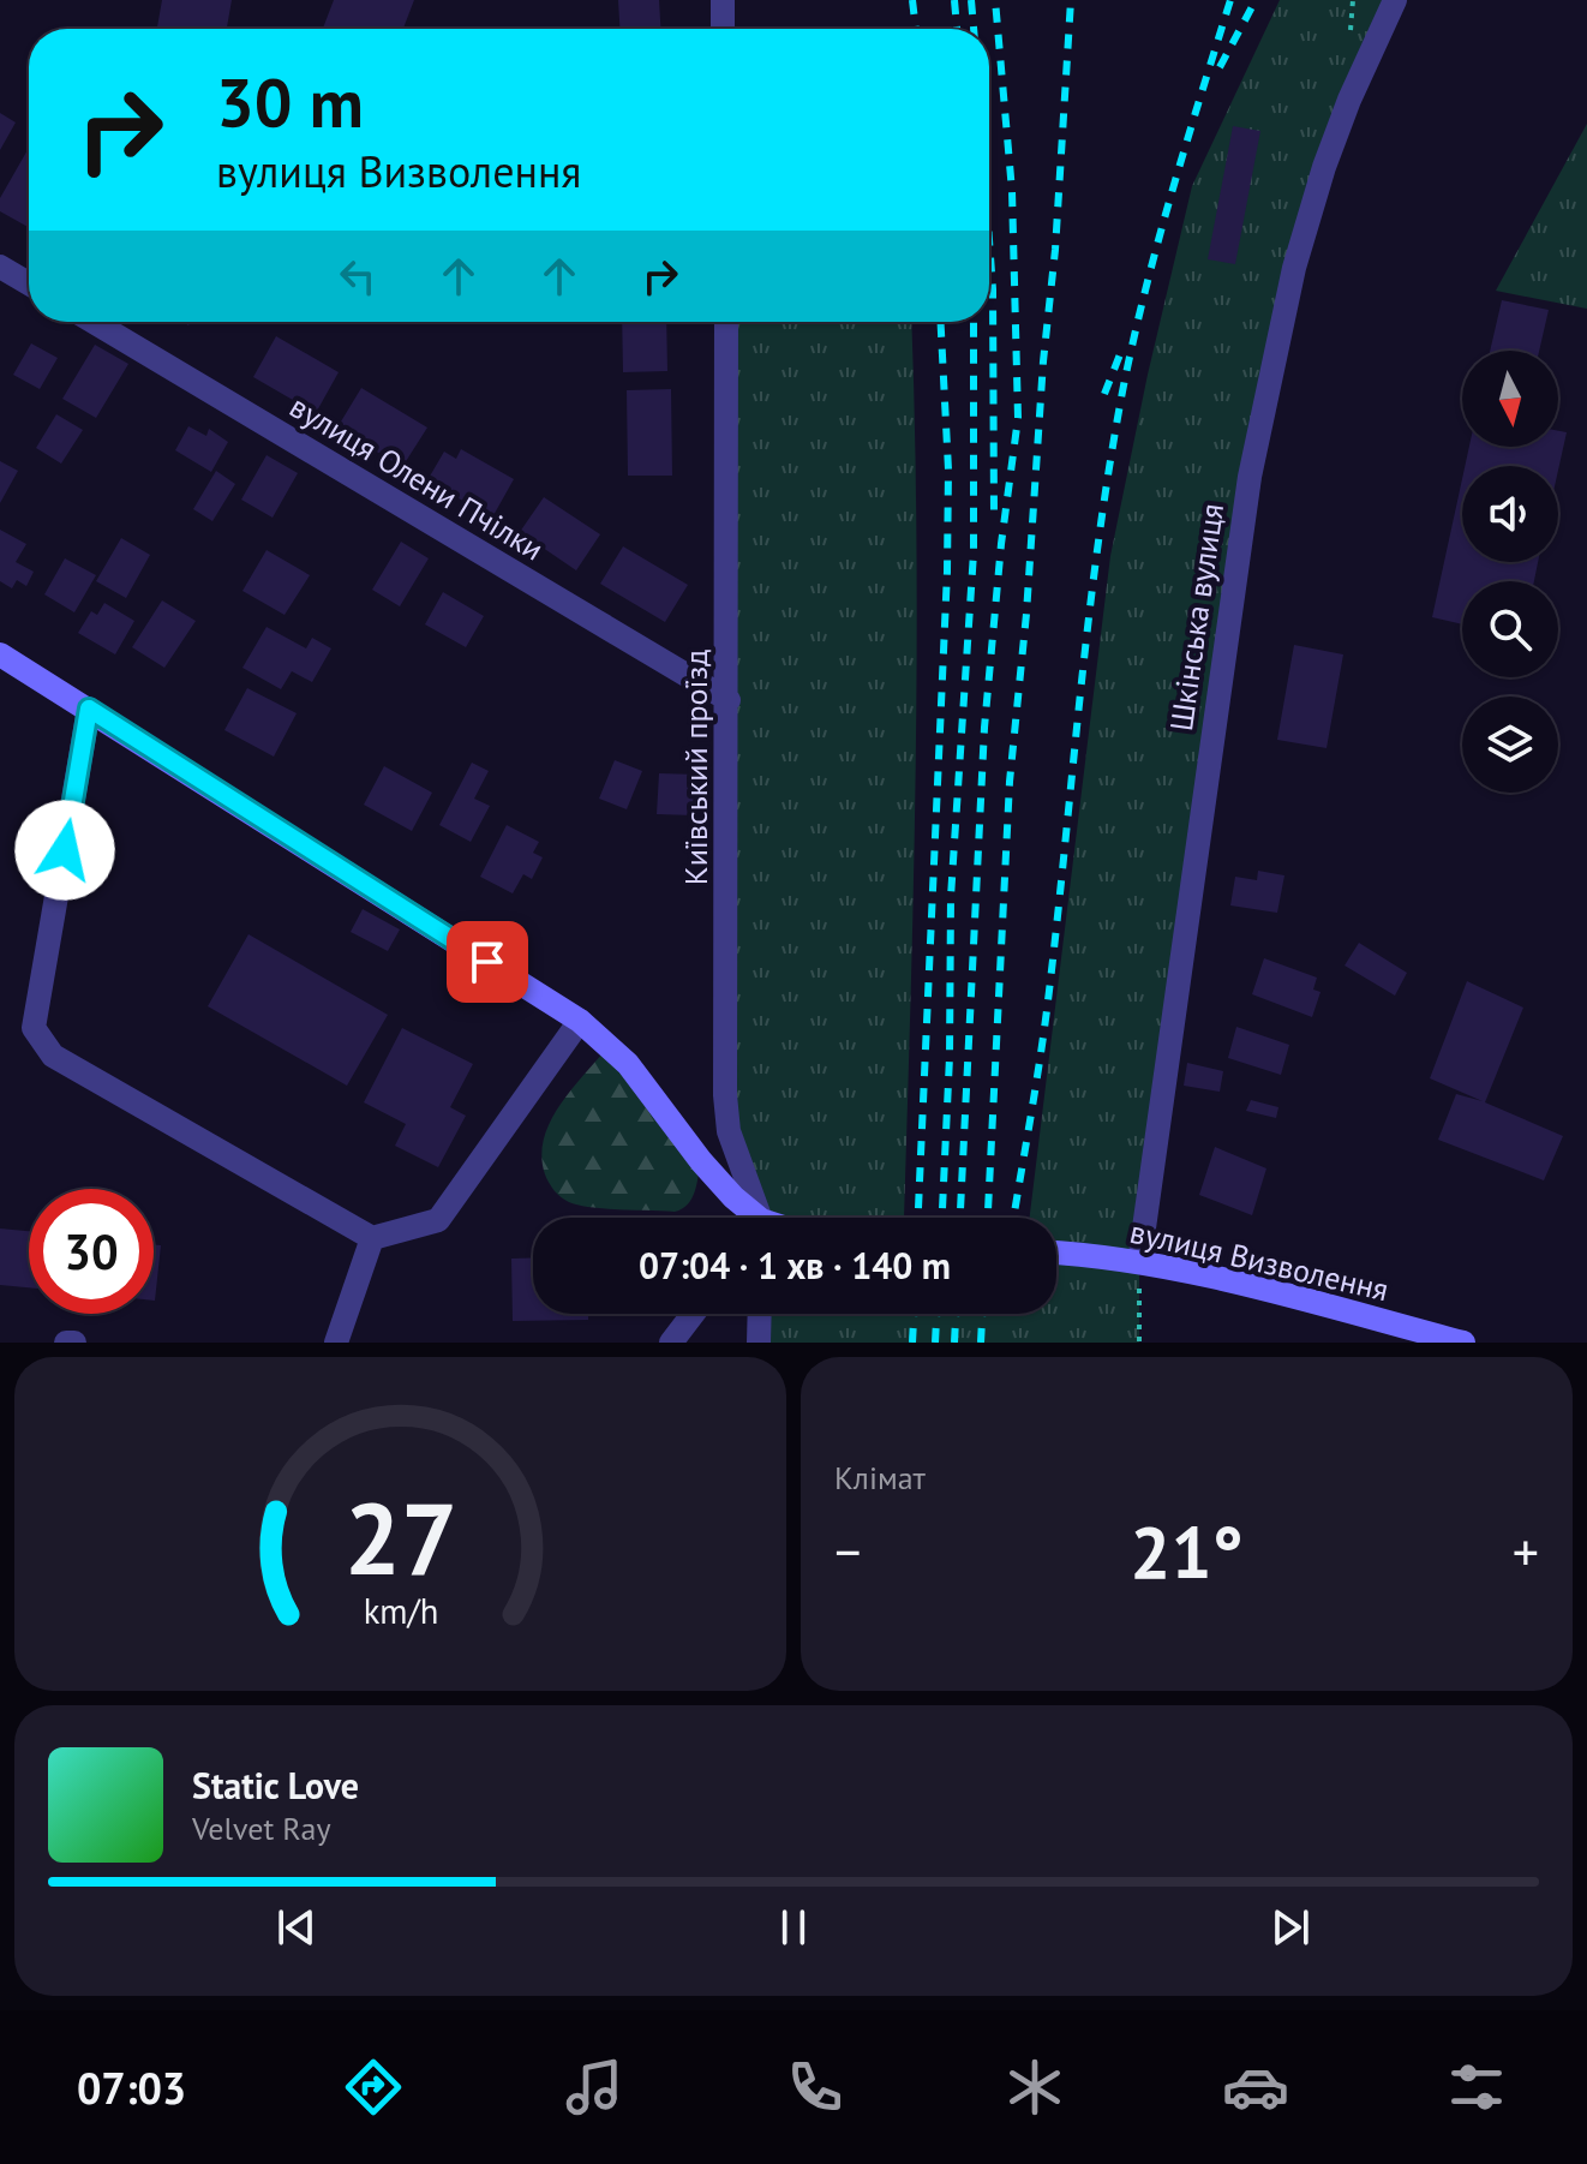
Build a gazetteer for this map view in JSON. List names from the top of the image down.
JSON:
{
  "streets": {
    "street": [
      "вулиця Олени Пчілки",
      "Шкінська вулиця",
      "Київський проїзд",
      "вулиця Визволення"
    ]
  },
  "crossings": [
    ["вулиця Олени Пчілки", "Київський проїзд"],
    ["Шкінська вулиця", "вулиця Визволення"]
  ],
  "north": "bottom",
  "page": {
    "turn": ["30 m", "вулиця Визволення"],
    "limit": "30",
    "trip": "07:04 · 1 хв · 140 m",
    "tile": "Клімат",
    "heat": ["−", "21°", "+"],
    "song": ["Static Love", "Velvet Ray"],
    "tabs": "07:03",
    "gauge": ["27", "km/h"]
  }
}
